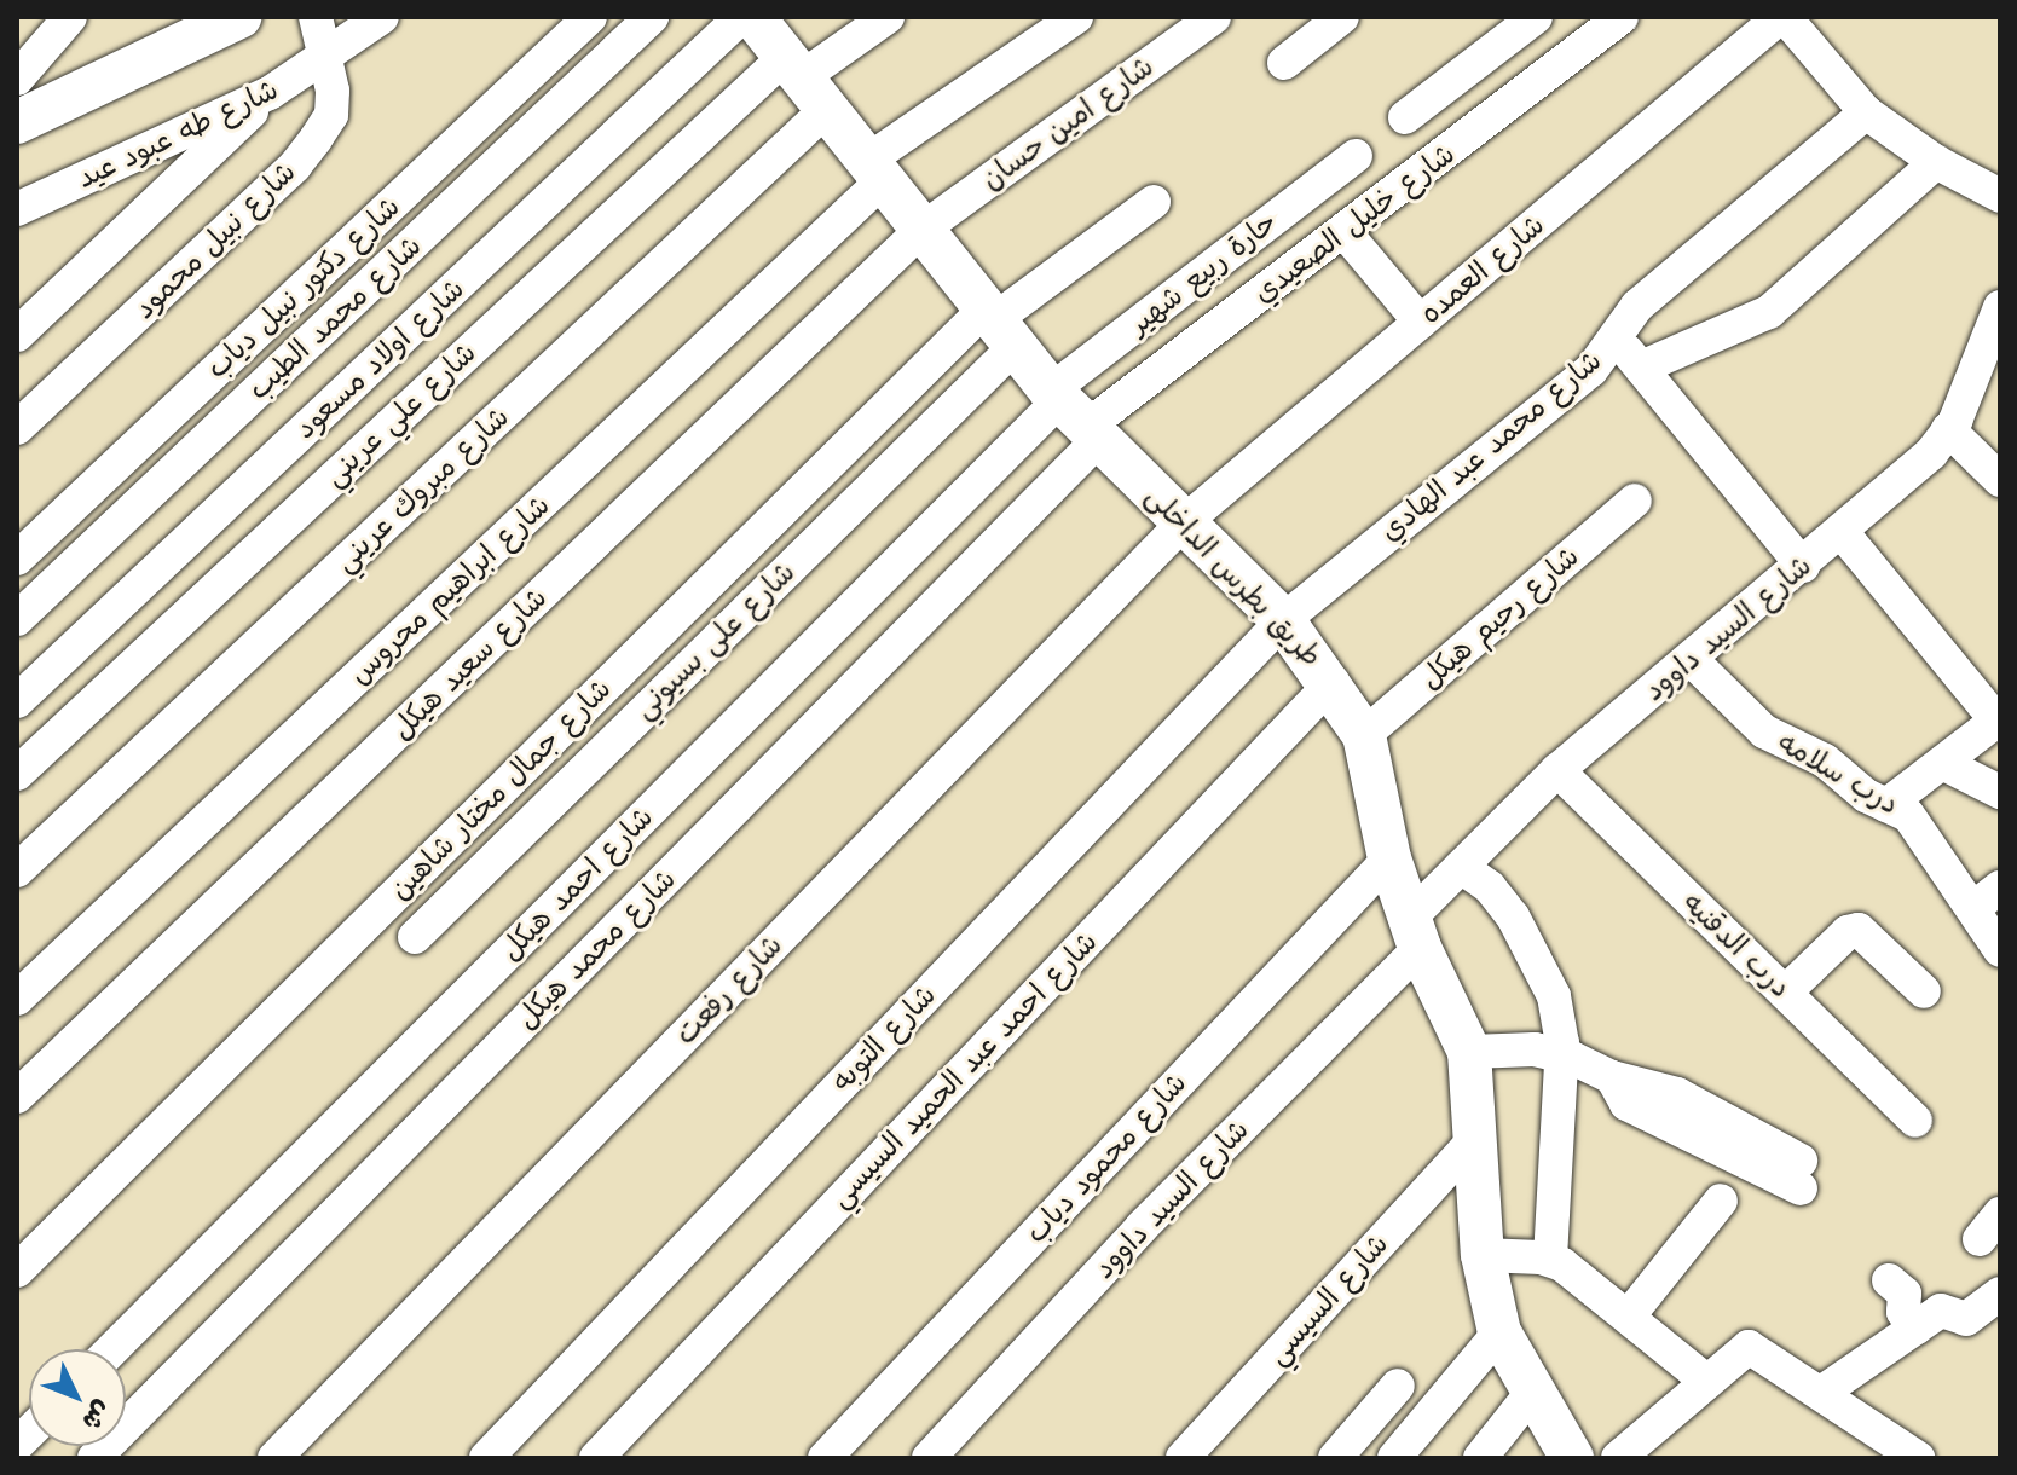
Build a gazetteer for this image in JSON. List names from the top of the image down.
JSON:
{
  "streets": {
    "street": [
      "شارع امين حسان",
      "شارع طه عبود عيد",
      "شارع خليل الصعيدي",
      "شارع نبيل محمود",
      "شارع العمده",
      "حارة ربيع شهير",
      "شارع دكتور نبيل دياب",
      "شارع محمد الطيب",
      "شارع اولاد مسعود",
      "شارع علي عريني",
      "شارع محمد عبد الهادي",
      "شارع مبروك عريني",
      "طريق بطرس الداخلى",
      "شارع ابراهيم محروس",
      "شارع رحيم هيكل",
      "شارع السيد داوود",
      "شارع على بسيوني",
      "شارع سعيد هيكل",
      "درب سلامه",
      "شارع جمال مختار شاهين",
      "شارع احمد هيكل",
      "درب الدقنيه",
      "شارع محمد هيكل",
      "شارع رفعت",
      "شارع التوبه",
      "شارع احمد عبد الحميد السيسي",
      "شارع محمود دياب",
      "شارع السيسي"
    ]
  },
  "crossings": [
    ["شارع امين حسان", "طريق بطرس الداخلى"],
    ["شارع امين حسان", "شارع سعيد هيكل"],
    ["شارع طه عبود عيد", "شارع نبيل محمود"],
    ["شارع خليل الصعيدي", "حارة ربيع شهير"],
    ["شارع خليل الصعيدي", "طريق بطرس الداخلى"],
    ["شارع خليل الصعيدي", "شارع احمد هيكل"],
    ["شارع خليل الصعيدي", "شارع محمد هيكل"],
    ["شارع العمده", "طريق بطرس الداخلى"],
    ["شارع العمده", "شارع رفعت"],
    ["حارة ربيع شهير", "طريق بطرس الداخلى"],
    ["حارة ربيع شهير", "شارع احمد هيكل"],
    ["حارة ربيع شهير", "شارع محمد هيكل"],
    ["شارع علي عريني", "شارع مبروك عريني"],
    ["شارع علي عريني", "طريق بطرس الداخلى"],
    ["شارع محمد عبد الهادي", "طريق بطرس الداخلى"],
    ["شارع محمد عبد الهادي", "شارع التوبه"],
    ["شارع مبروك عريني", "طريق بطرس الداخلى"],
    ["طريق بطرس الداخلى", "شارع ابراهيم محروس"],
    ["طريق بطرس الداخلى", "شارع رحيم هيكل"],
    ["طريق بطرس الداخلى", "شارع السيد داوود"],
    ["طريق بطرس الداخلى", "شارع على بسيوني"],
    ["طريق بطرس الداخلى", "شارع سعيد هيكل"],
    ["طريق بطرس الداخلى", "شارع جمال مختار شاهين"],
    ["طريق بطرس الداخلى", "شارع احمد هيكل"],
    ["طريق بطرس الداخلى", "شارع محمد هيكل"],
    ["طريق بطرس الداخلى", "شارع رفعت"],
    ["طريق بطرس الداخلى", "شارع التوبه"],
    ["طريق بطرس الداخلى", "شارع احمد عبد الحميد السيسي"],
    ["طريق بطرس الداخلى", "شارع محمود دياب"],
    ["طريق بطرس الداخلى", "شارع السيسي"],
    ["شارع السيد داوود", "درب سلامه"],
    ["شارع السيد داوود", "درب الدقنيه"],
    ["شارع على بسيوني", "شارع جمال مختار شاهين"],
    ["شارع احمد هيكل", "شارع محمد هيكل"]
  ],
  "north": "bottom right"
}
